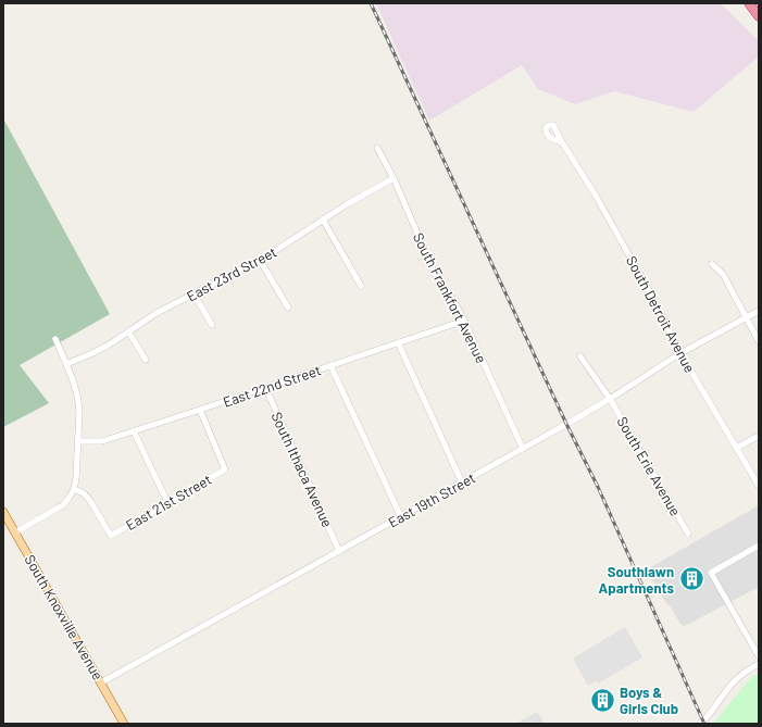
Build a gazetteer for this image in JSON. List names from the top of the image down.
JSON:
{
  "streets": {
    "main road": ["South Knoxville Avenue"],
    "street": [
      "East 23rd Street",
      "South Frankfort Avenue",
      "South Detroit Avenue",
      "East 22nd Street",
      "South Erie Avenue",
      "South Ithaca Avenue",
      "East 19th Street",
      "East 21st Street"
    ]
  },
  "crossings": [
    ["East 23rd Street", "South Frankfort Avenue"],
    ["South Frankfort Avenue", "East 22nd Street"],
    ["South Frankfort Avenue", "East 19th Street"],
    ["South Detroit Avenue", "East 19th Street"],
    ["East 22nd Street", "South Ithaca Avenue"],
    ["East 22nd Street", "East 21st Street"],
    ["South Erie Avenue", "East 19th Street"],
    ["South Ithaca Avenue", "East 19th Street"],
    ["East 19th Street", "South Knoxville Avenue"]
  ],
  "places": {
    "building": ["Southlawn Apartments", "Boys & Girls Club"]
  }
}
